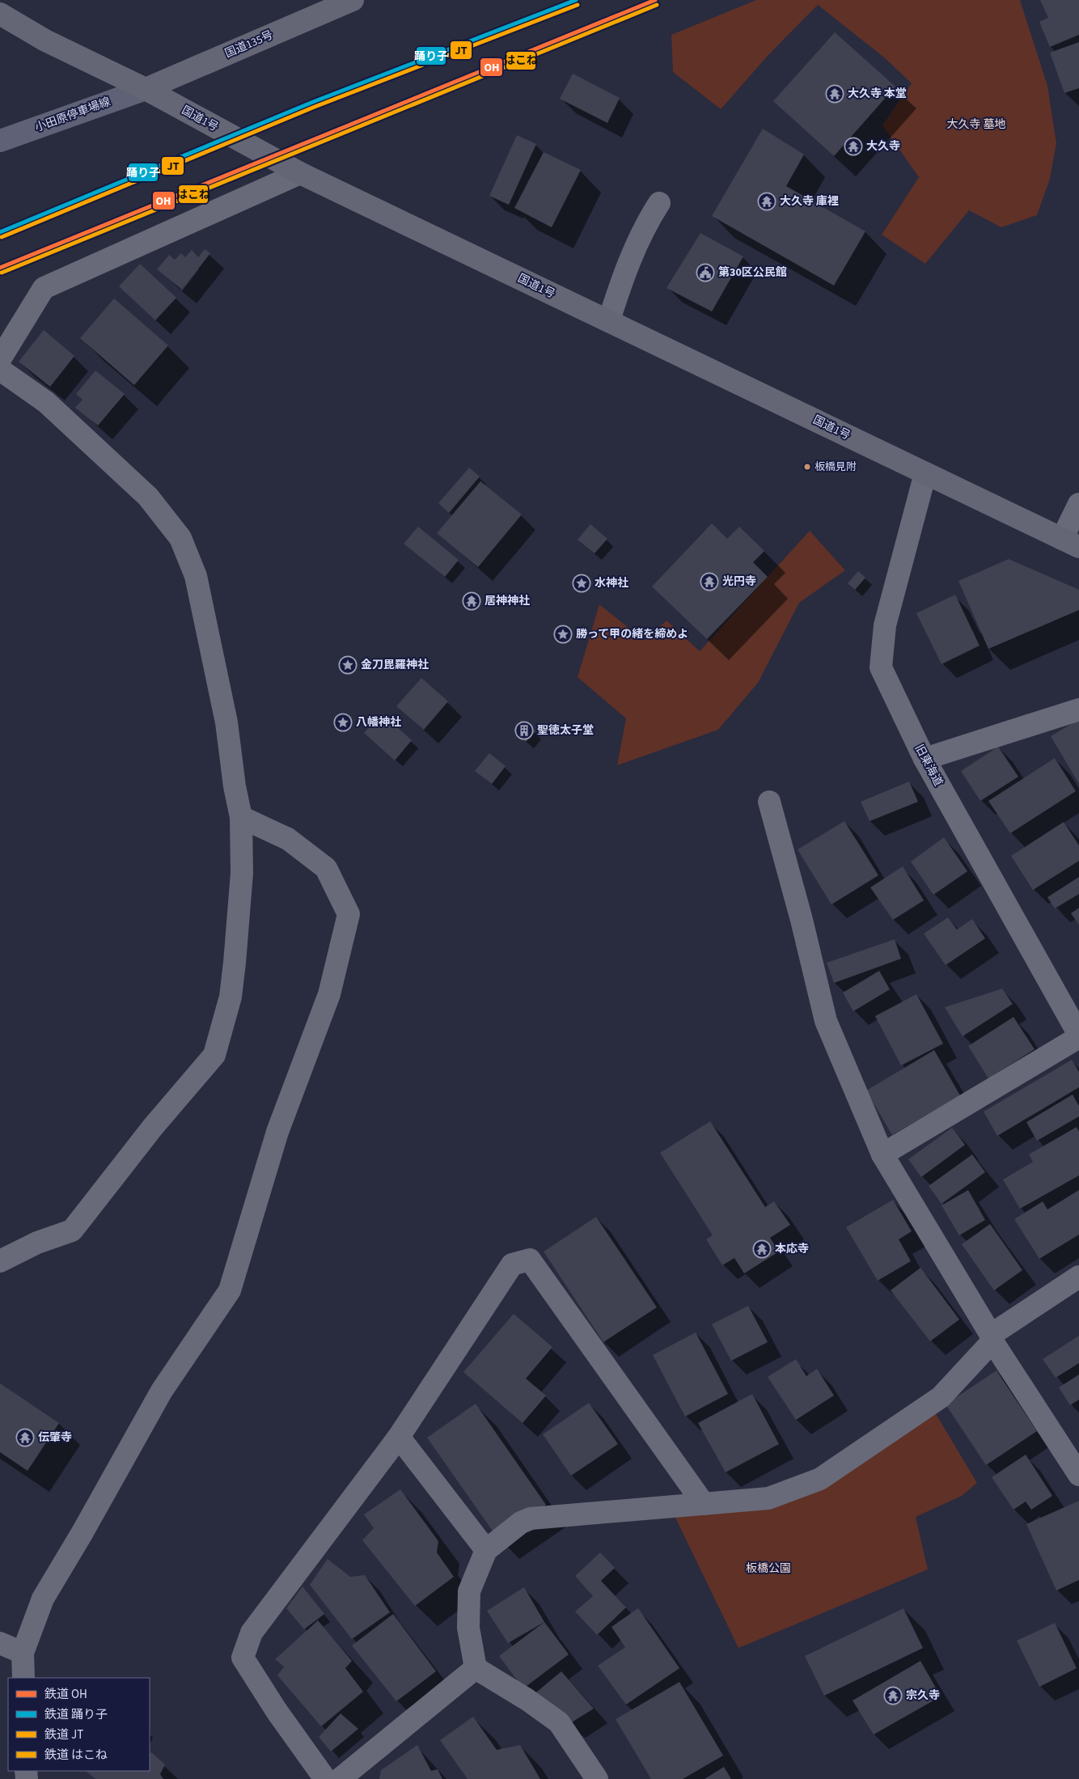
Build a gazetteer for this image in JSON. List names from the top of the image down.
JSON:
{
  "streets": {
    "highway": ["国道135号", "国道1号"],
    "main road": ["小田原停車場線"],
    "street": ["旧東海道"]
  },
  "crossings": [
    ["国道135号", "小田原停車場線"],
    ["国道135号", "国道1号"],
    ["小田原停車場線", "国道1号"],
    ["国道1号", "旧東海道"]
  ],
  "parks": ["大久寺 墓地", "板橋公園"],
  "places": {
    "temple": [
      "大久寺 本堂",
      "大久寺",
      "大久寺 庫裡",
      "光円寺",
      "居神神社",
      "本応寺",
      "伝肇寺",
      "宗久寺"
    ],
    "public building": ["第30区公民館"],
    "other": ["板橋見附"],
    "place": [
      "水神社",
      "勝って甲の緒を締めよ",
      "金刀毘羅神社",
      "八幡神社"
    ],
    "building": ["聖徳太子堂"]
  },
  "lines": [
    "rail line OH",
    "rail line 踊り子",
    "rail line JT",
    "rail line はこね"
  ],
  "legend": [
    "鉄道 OH",
    "鉄道 踊り子",
    "鉄道 JT",
    "鉄道 はこね"
  ]
}
